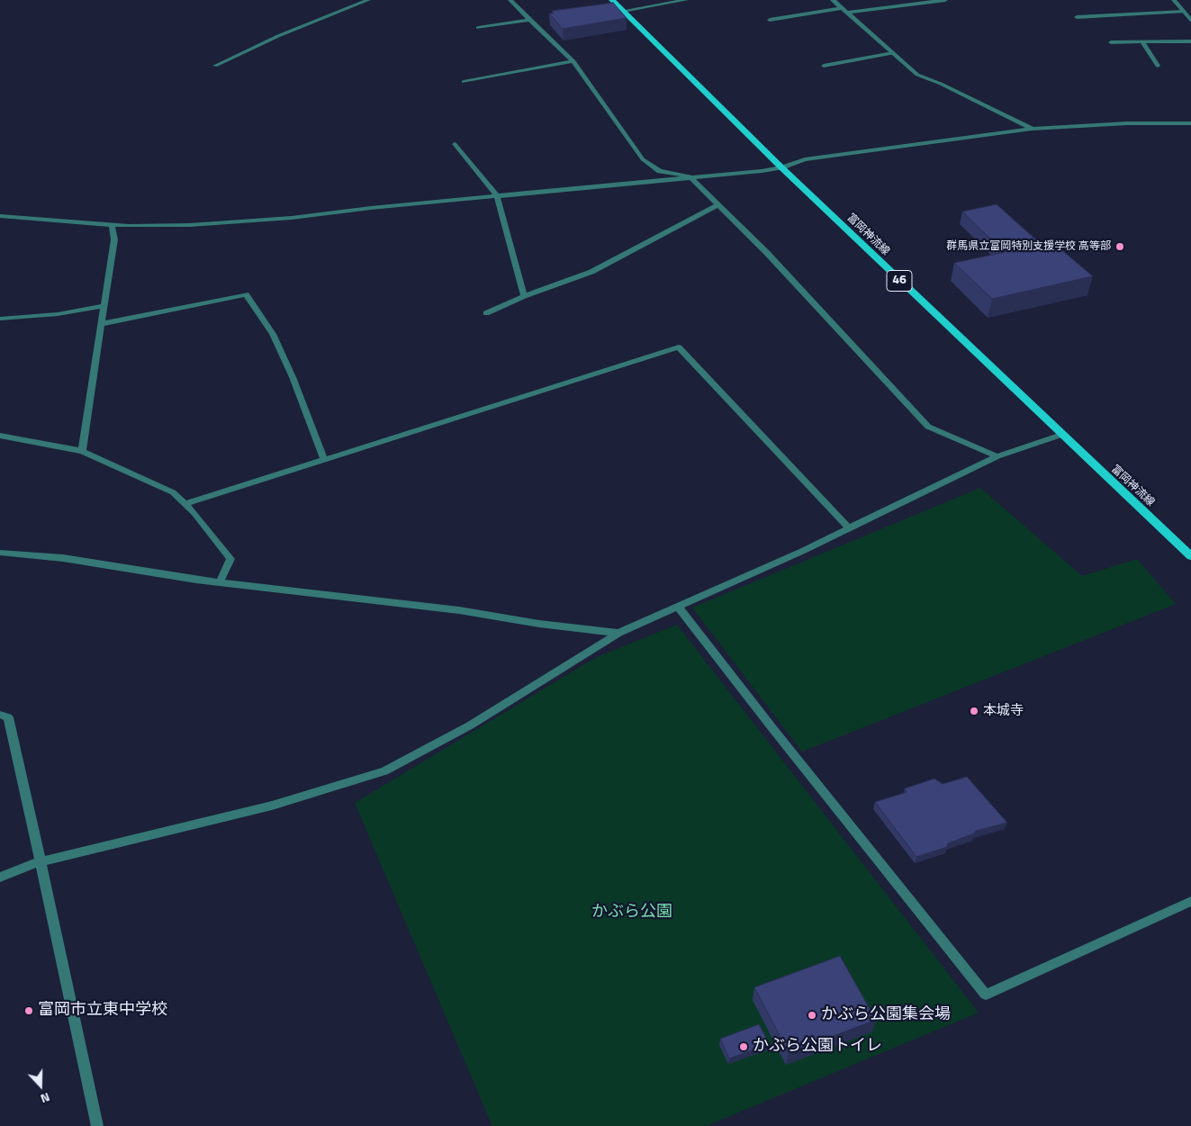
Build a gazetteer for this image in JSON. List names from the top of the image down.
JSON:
{
  "streets": {
    "main road": ["富岡神流線", "46"]
  },
  "parks": ["かぶら公園"],
  "places": [
    "群馬県立富岡特別支援学校 高等部",
    "本城寺",
    "富岡市立東中学校",
    "かぶら公園集会場",
    "かぶら公園トイレ"
  ],
  "north": "bottom"
}
